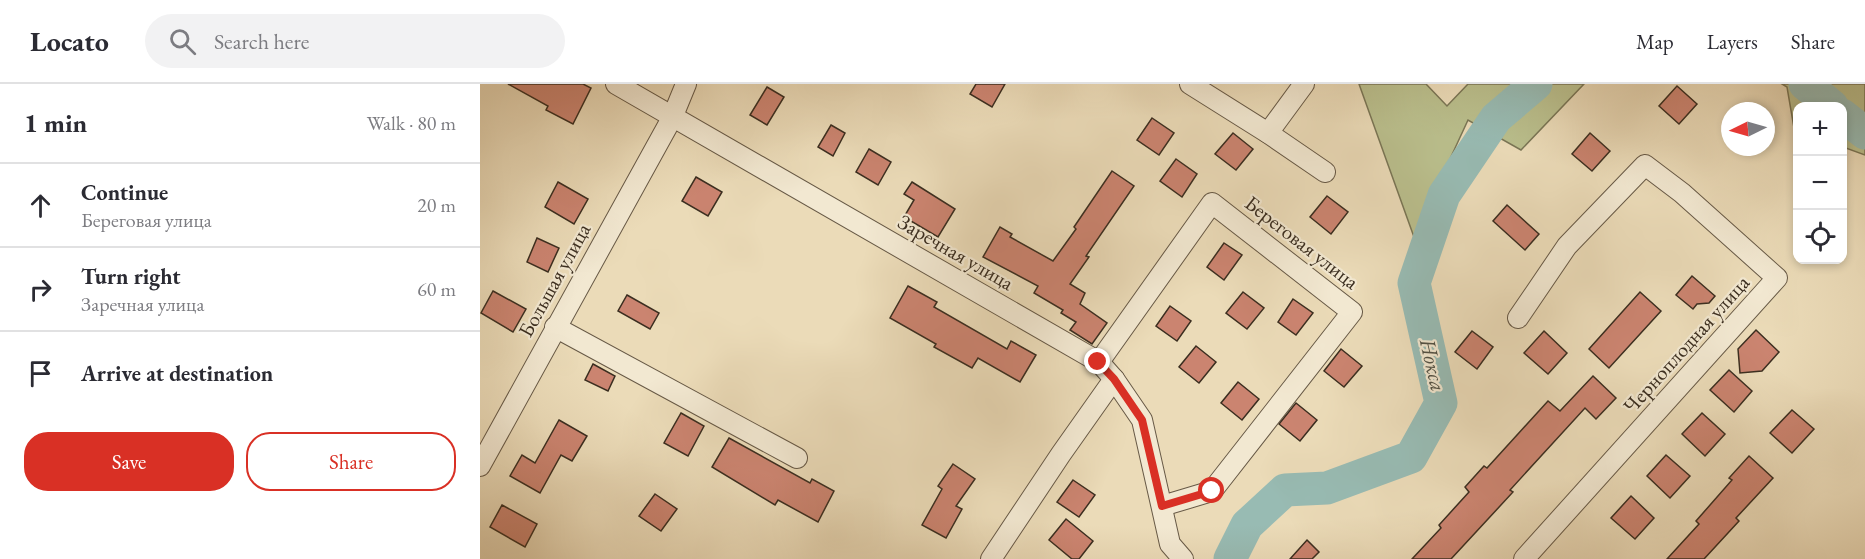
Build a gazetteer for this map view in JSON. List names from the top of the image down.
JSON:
{
  "streets": {
    "street": [
      "Береговая улица",
      "Заречная улица",
      "Большая улица",
      "Черноплодная улица"
    ]
  },
  "crossings": [
    ["Береговая улица", "Заречная улица"],
    ["Заречная улица", "Большая улица"]
  ],
  "water": ["Нокса"],
  "north": "left",
  "page": {
    "header": "Locato",
    "search": "Search here",
    "nav": ["Map", "Layers", "Share"],
    "heading": ["1 min", "Walk · 80 m"],
    "map_buttons": ["+", "−"],
    "list": [
      ["Continue", "Береговая улица", "20 m"],
      ["Turn right", "Заречная улица", "60 m"],
      "Arrive at destination"
    ],
    "buttons": ["Save", "Share"]
  }
}
